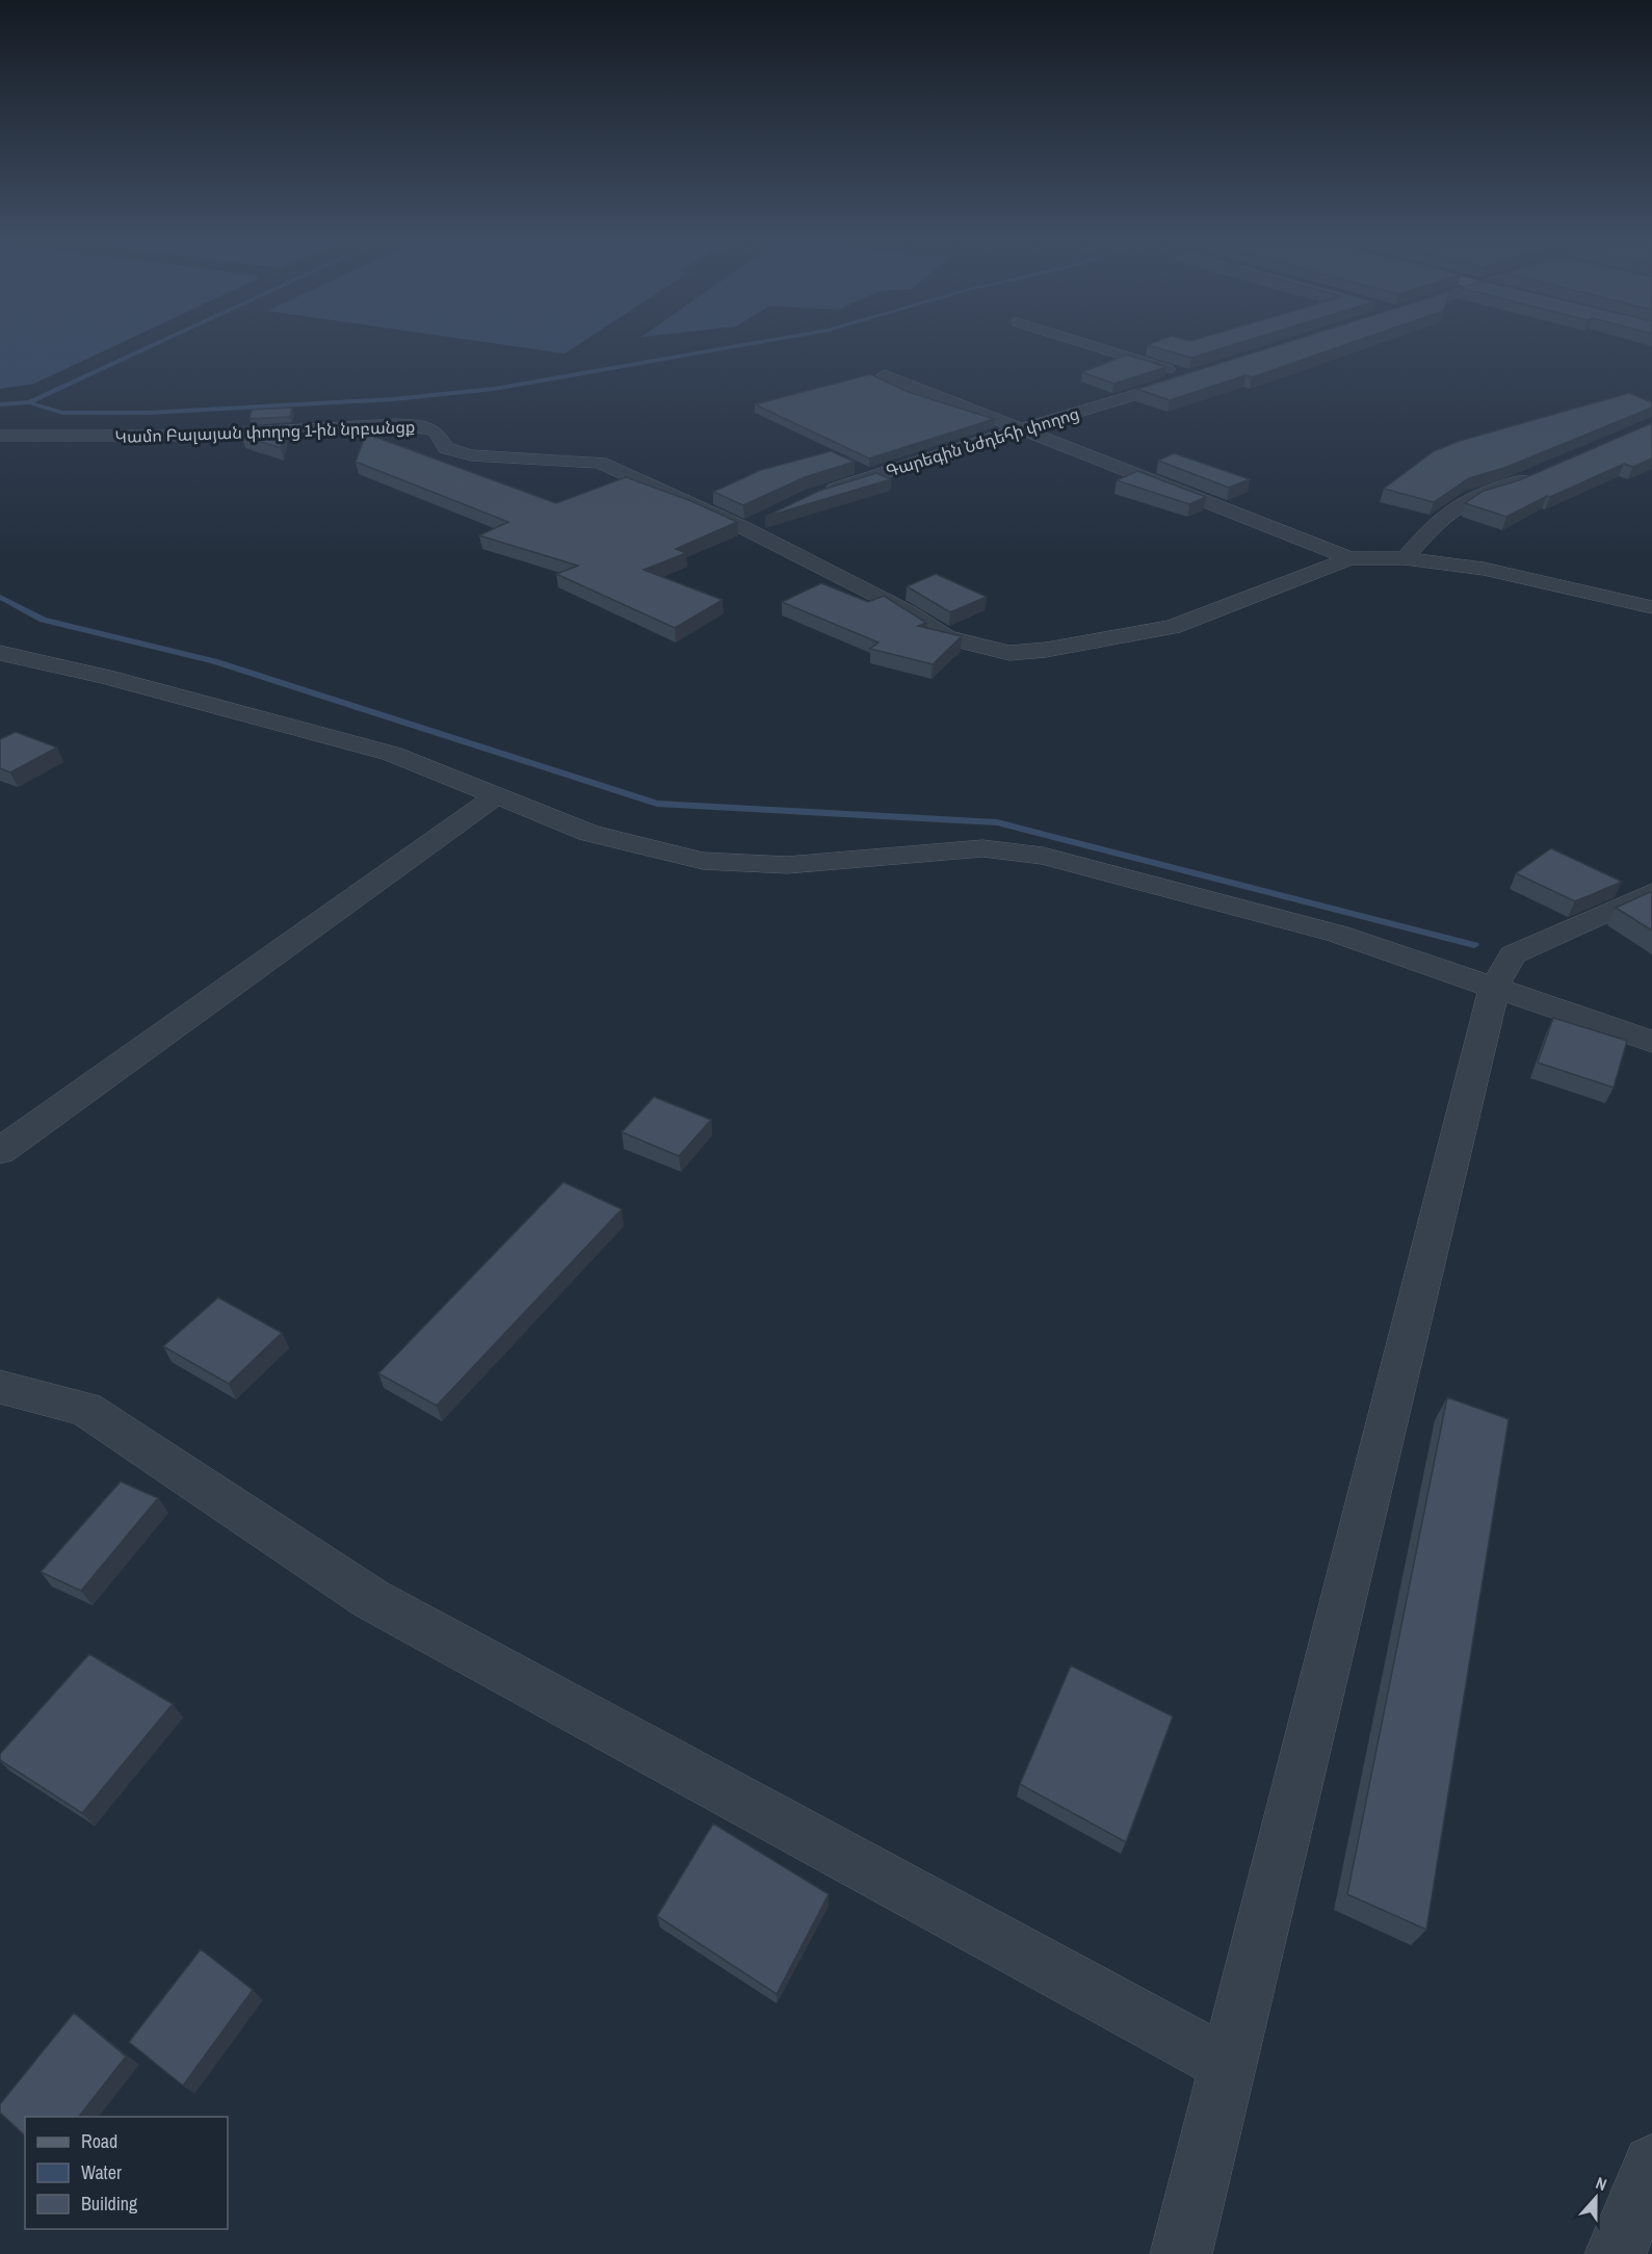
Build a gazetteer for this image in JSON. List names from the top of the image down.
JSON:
{
  "streets": {
    "street": ["Կամո Բալայան փողոց 1-ին նրբանցք", "Գարեգին Նժդեհի փողոց"]
  },
  "legend": ["Road", "Water", "Building"],
  "north": "top"
}
